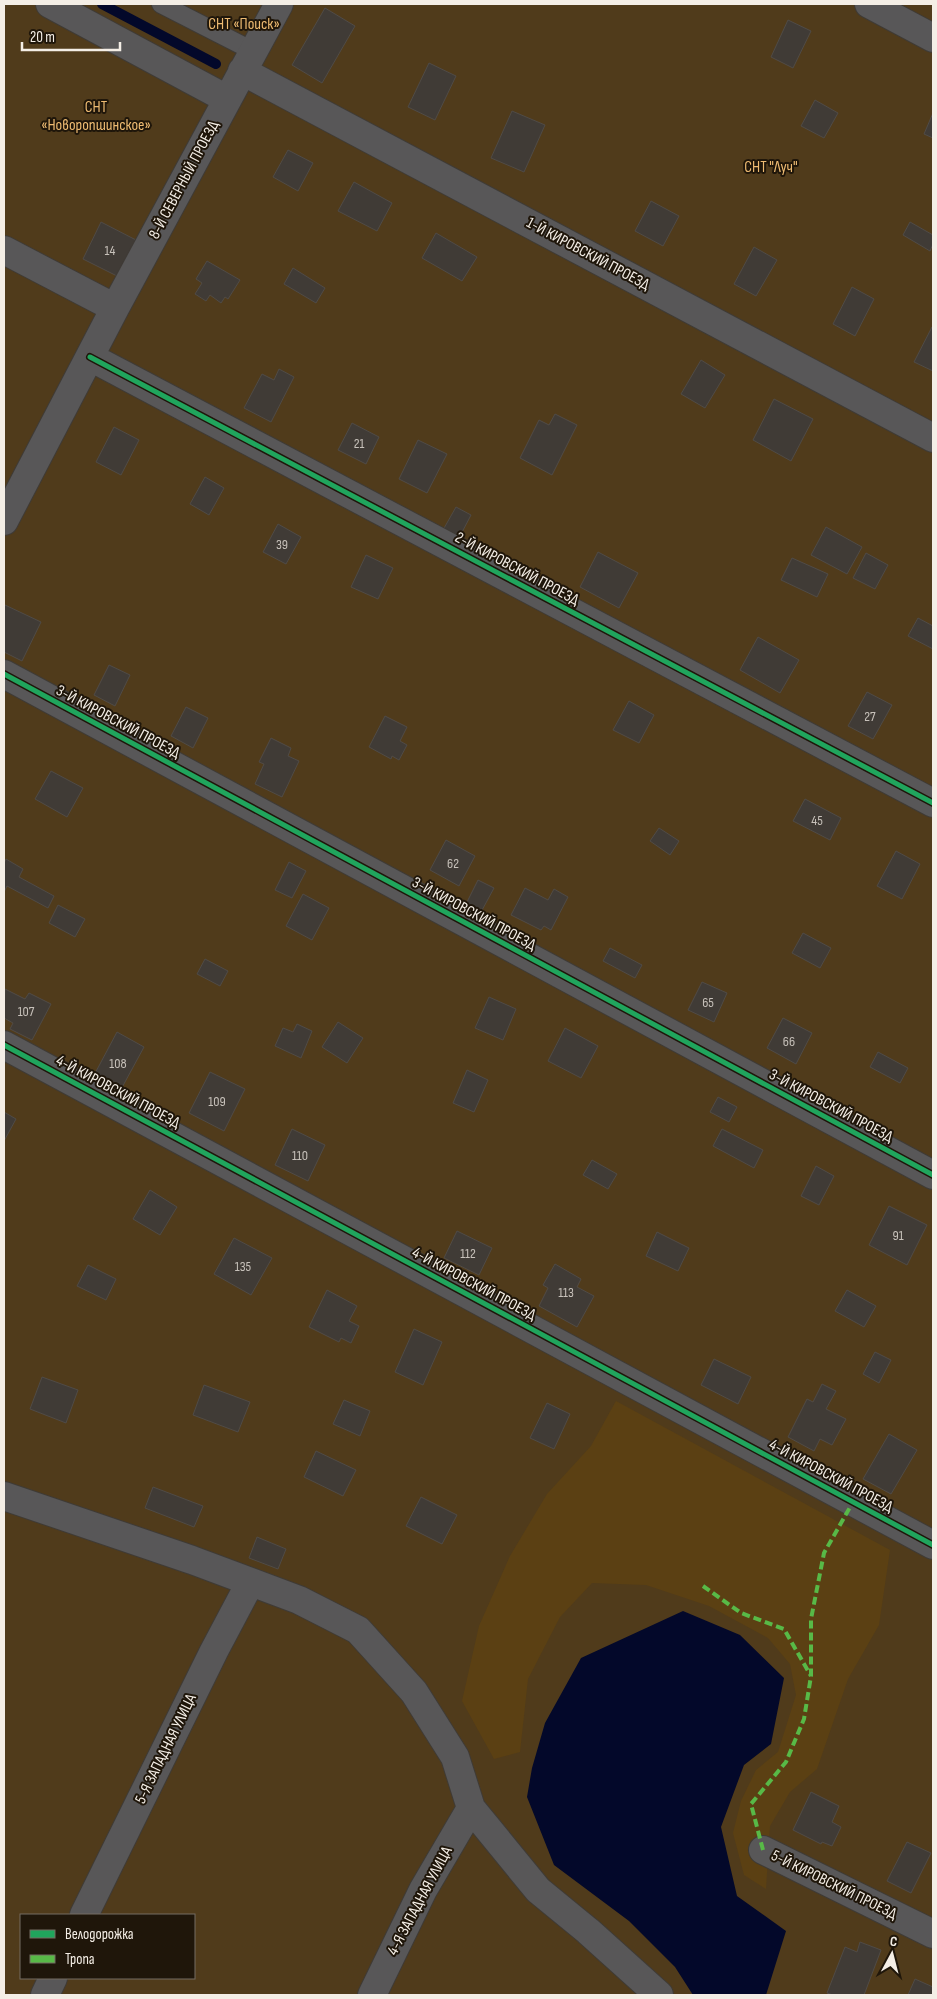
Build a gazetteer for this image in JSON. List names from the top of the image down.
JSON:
{
  "streets": {
    "street": [
      "8-Й СЕВЕРНЫЙ ПРОЕЗД",
      "1-Й КИРОВСКИЙ ПРОЕЗД",
      "2-Й КИРОВСКИЙ ПРОЕЗД",
      "3-Й КИРОВСКИЙ ПРОЕЗД",
      "4-Й КИРОВСКИЙ ПРОЕЗД",
      "5-Я ЗАПАДНАЯ УЛИЦА",
      "5-Й КИРОВСКИЙ ПРОЕЗД",
      "4-Я ЗАПАДНАЯ УЛИЦА"
    ]
  },
  "crossings": [
    ["8-Й СЕВЕРНЫЙ ПРОЕЗД", "1-Й КИРОВСКИЙ ПРОЕЗД"],
    ["8-Й СЕВЕРНЫЙ ПРОЕЗД", "2-Й КИРОВСКИЙ ПРОЕЗД"]
  ],
  "parks": ["СНТ «Поиск»", "СНТ «Новоропшинское»", "СНТ \"Луч\""],
  "house_numbers": [
    "14",
    "21",
    "39",
    "27",
    "45",
    "62",
    "65",
    "107",
    "66",
    "108",
    "109",
    "110",
    "91",
    "112",
    "135",
    "113"
  ],
  "legend": ["Велодорожка", "Тропа"],
  "scale_bar": "20 m",
  "north": "top"
}
